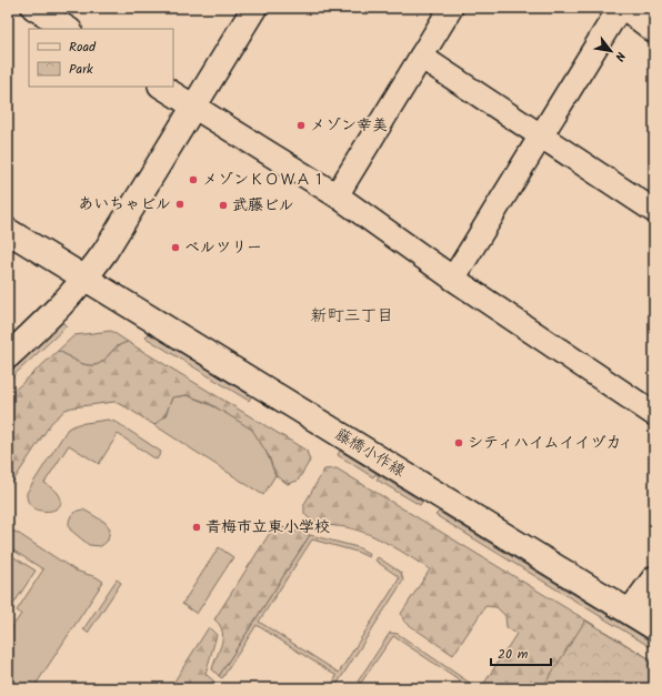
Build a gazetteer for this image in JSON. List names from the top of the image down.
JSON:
{
  "streets": {
    "main road": ["藤橋小作線"]
  },
  "districts": ["新町三丁目"],
  "places": [
    "メゾン幸美",
    "メゾンＫＯＷＡ１",
    "あいちゃビル",
    "武藤ビル",
    "ベルツリー",
    "シティハイムイイヅカ",
    "青梅市立東小学校"
  ],
  "legend": ["Road", "Park"],
  "scale_bar": "20 m",
  "north": "bottom right"
}
